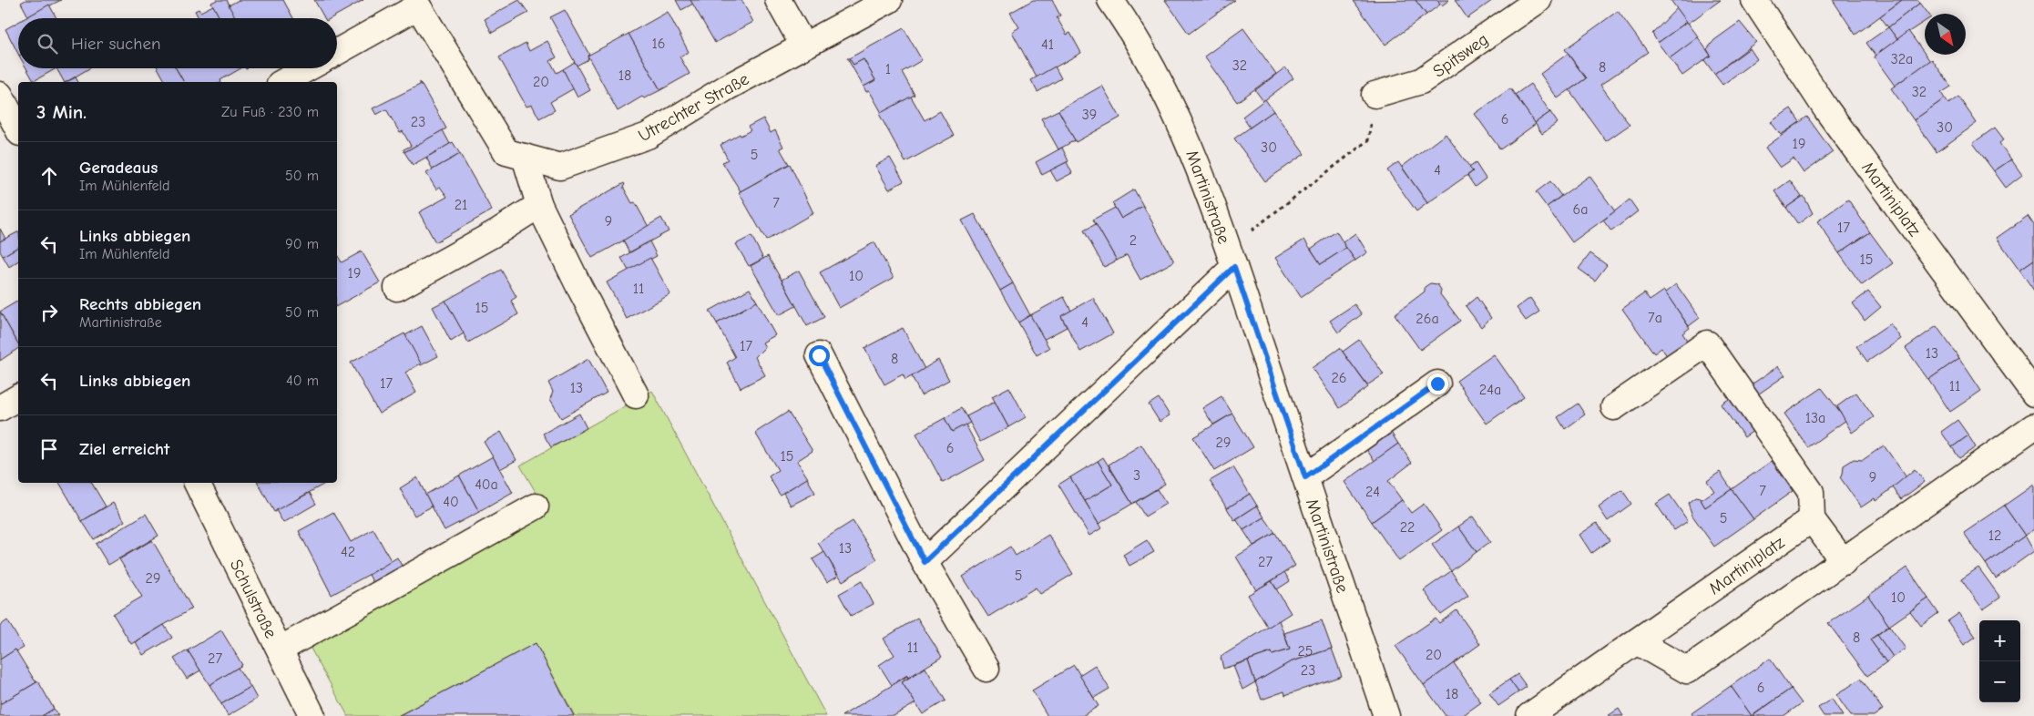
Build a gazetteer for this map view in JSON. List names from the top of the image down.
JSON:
{
  "streets": {
    "street": [
      "Spitsweg",
      "Utrechter Straße",
      "Martinistraße",
      "Martiniplatz",
      "Schulstraße"
    ]
  },
  "house_numbers": [
    "16",
    "41",
    "32a",
    "32",
    "8",
    "1",
    "18",
    "20",
    "32",
    "39",
    "6",
    "23",
    "30",
    "19",
    "30",
    "5",
    "4",
    "7",
    "21",
    "6a",
    "9",
    "17",
    "2",
    "15",
    "19",
    "10",
    "11",
    "15",
    "7a",
    "26a",
    "4",
    "17",
    "13",
    "8",
    "26",
    "17",
    "11",
    "13",
    "24a",
    "13a",
    "29",
    "6",
    "15",
    "3",
    "9",
    "40a",
    "7",
    "24",
    "40",
    "5",
    "22",
    "12",
    "13",
    "42",
    "27",
    "5",
    "29",
    "10",
    "8",
    "11",
    "25",
    "20",
    "27",
    "23",
    "6",
    "18"
  ],
  "north": "bottom right",
  "page": {
    "search": "Hier suchen",
    "heading": ["3 Min.", "Zu Fuß · 230 m"],
    "list": [
      ["Geradeaus", "Im Mühlenfeld", "50 m"],
      ["Links abbiegen", "Im Mühlenfeld", "90 m"],
      ["Rechts abbiegen", "Martinistraße", "50 m"],
      ["Links abbiegen", "40 m"],
      "Ziel erreicht"
    ],
    "map_buttons": ["+", "−"]
  }
}
